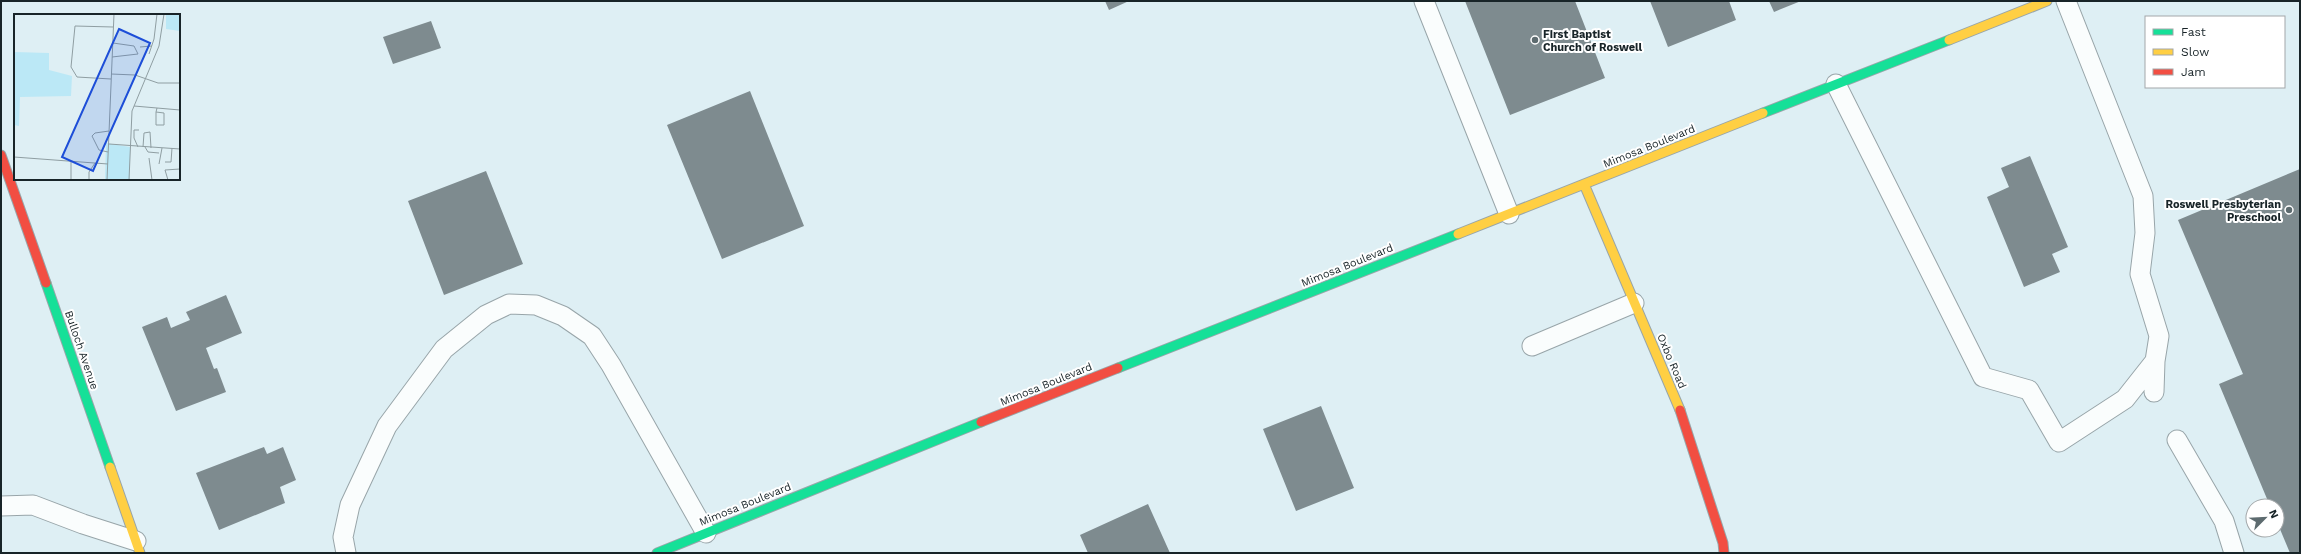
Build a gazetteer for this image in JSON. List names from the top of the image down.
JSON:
{
  "streets": {
    "street": ["Mimosa Boulevard", "Bulloch Avenue", "Oxbo Road"]
  },
  "crossings": [
    ["Mimosa Boulevard", "Oxbo Road"]
  ],
  "places": ["First Baptist Church of Roswell", "Roswell Presbyterian Preschool"],
  "legend": ["Fast", "Slow", "Jam"],
  "north": "top right"
}
